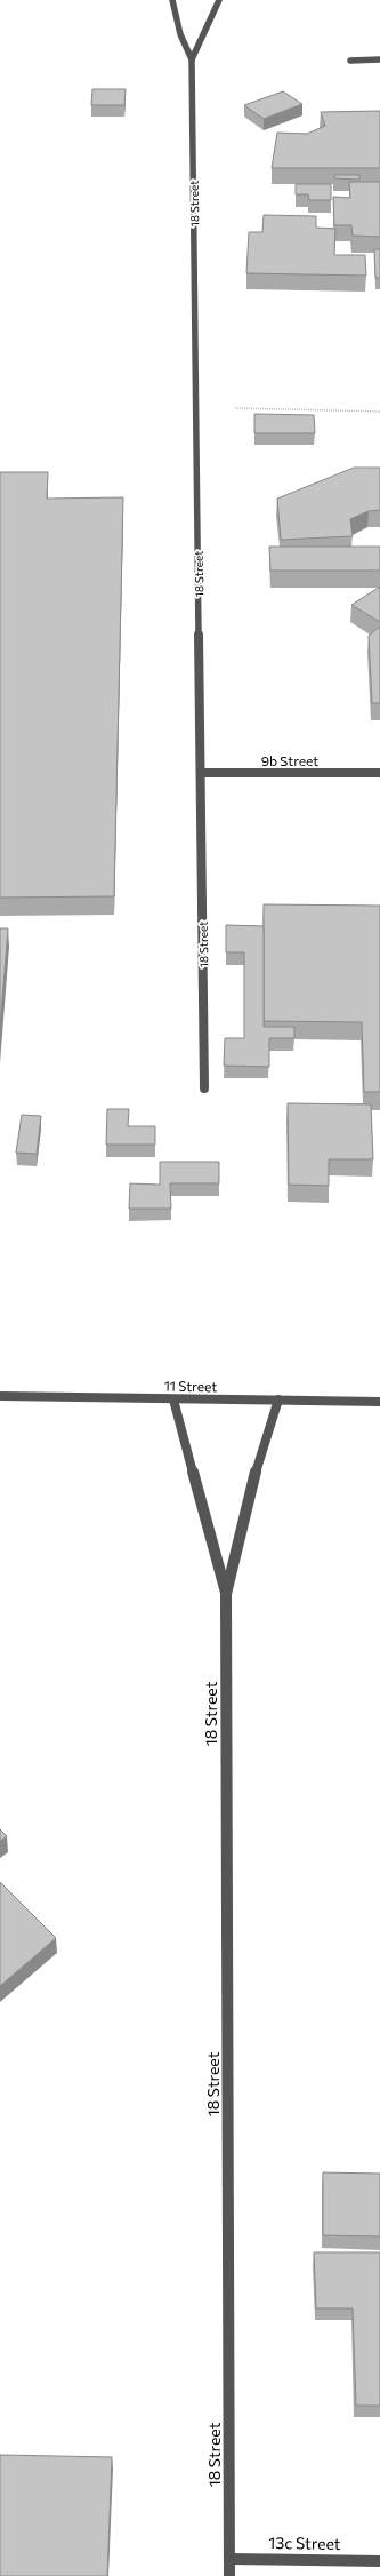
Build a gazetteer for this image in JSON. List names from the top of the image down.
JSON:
{
  "streets": {
    "street": [
      "18 Street",
      "9b Street",
      "11 Street",
      "13c Street"
    ]
  },
  "crossings": [
    ["18 Street", "9b Street"],
    ["18 Street", "11 Street"],
    ["18 Street", "13c Street"]
  ]
}
